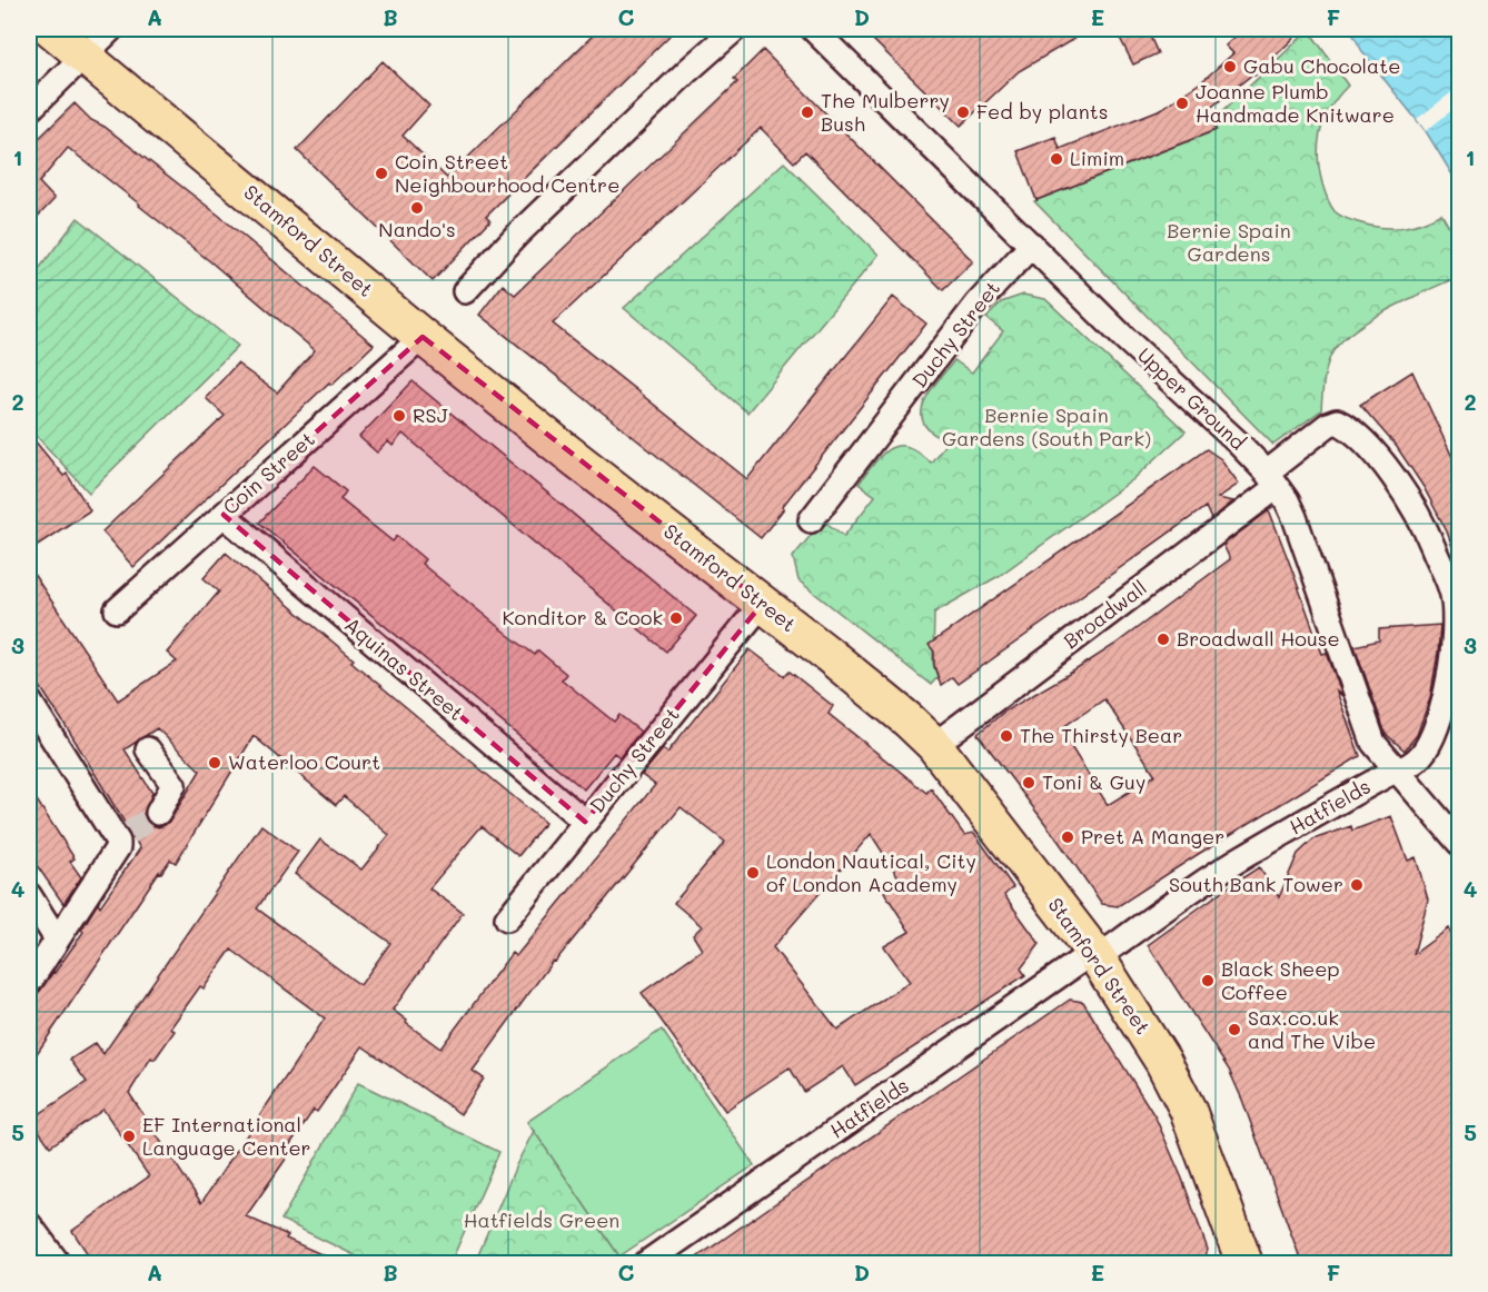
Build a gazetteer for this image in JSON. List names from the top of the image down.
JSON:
{
  "streets": {
    "main road": ["Stamford Street"],
    "street": [
      "Duchy Street",
      "Upper Ground",
      "Coin Street",
      "Broadwall",
      "Aquinas Street",
      "Hatfields"
    ]
  },
  "crossings": [
    ["Stamford Street", "Duchy Street"],
    ["Stamford Street", "Coin Street"],
    ["Stamford Street", "Broadwall"],
    ["Stamford Street", "Hatfields"],
    ["Duchy Street", "Upper Ground"],
    ["Duchy Street", "Aquinas Street"],
    ["Upper Ground", "Broadwall"],
    ["Upper Ground", "Hatfields"],
    ["Coin Street", "Aquinas Street"],
    ["Broadwall", "Hatfields"]
  ],
  "parks": ["Bernie Spain Gardens", "Bernie Spain Gardens (South Park)", "Hatfields Green"],
  "places": [
    "Gabu Chocolate",
    "Joanne Plumb Handmade Knitware",
    "The Mulberry Bush",
    "Fed by plants",
    "Limim",
    "Coin Street Neighbourhood Centre",
    "Nando's",
    "RSJ",
    "Konditor & Cook",
    "Broadwall House",
    "The Thirsty Bear",
    "Waterloo Court",
    "Toni & Guy",
    "Pret A Manger",
    "London Nautical, City of London Academy",
    "South Bank Tower",
    "Black Sheep Coffee",
    "Sax.co.uk and The Vibe",
    "EF International Language Center"
  ],
  "grid": {
    "columns": [
      "A",
      "B",
      "C",
      "D",
      "E",
      "F"
    ],
    "rows": [
      "1",
      "2",
      "3",
      "4",
      "5"
    ]
  }
}
